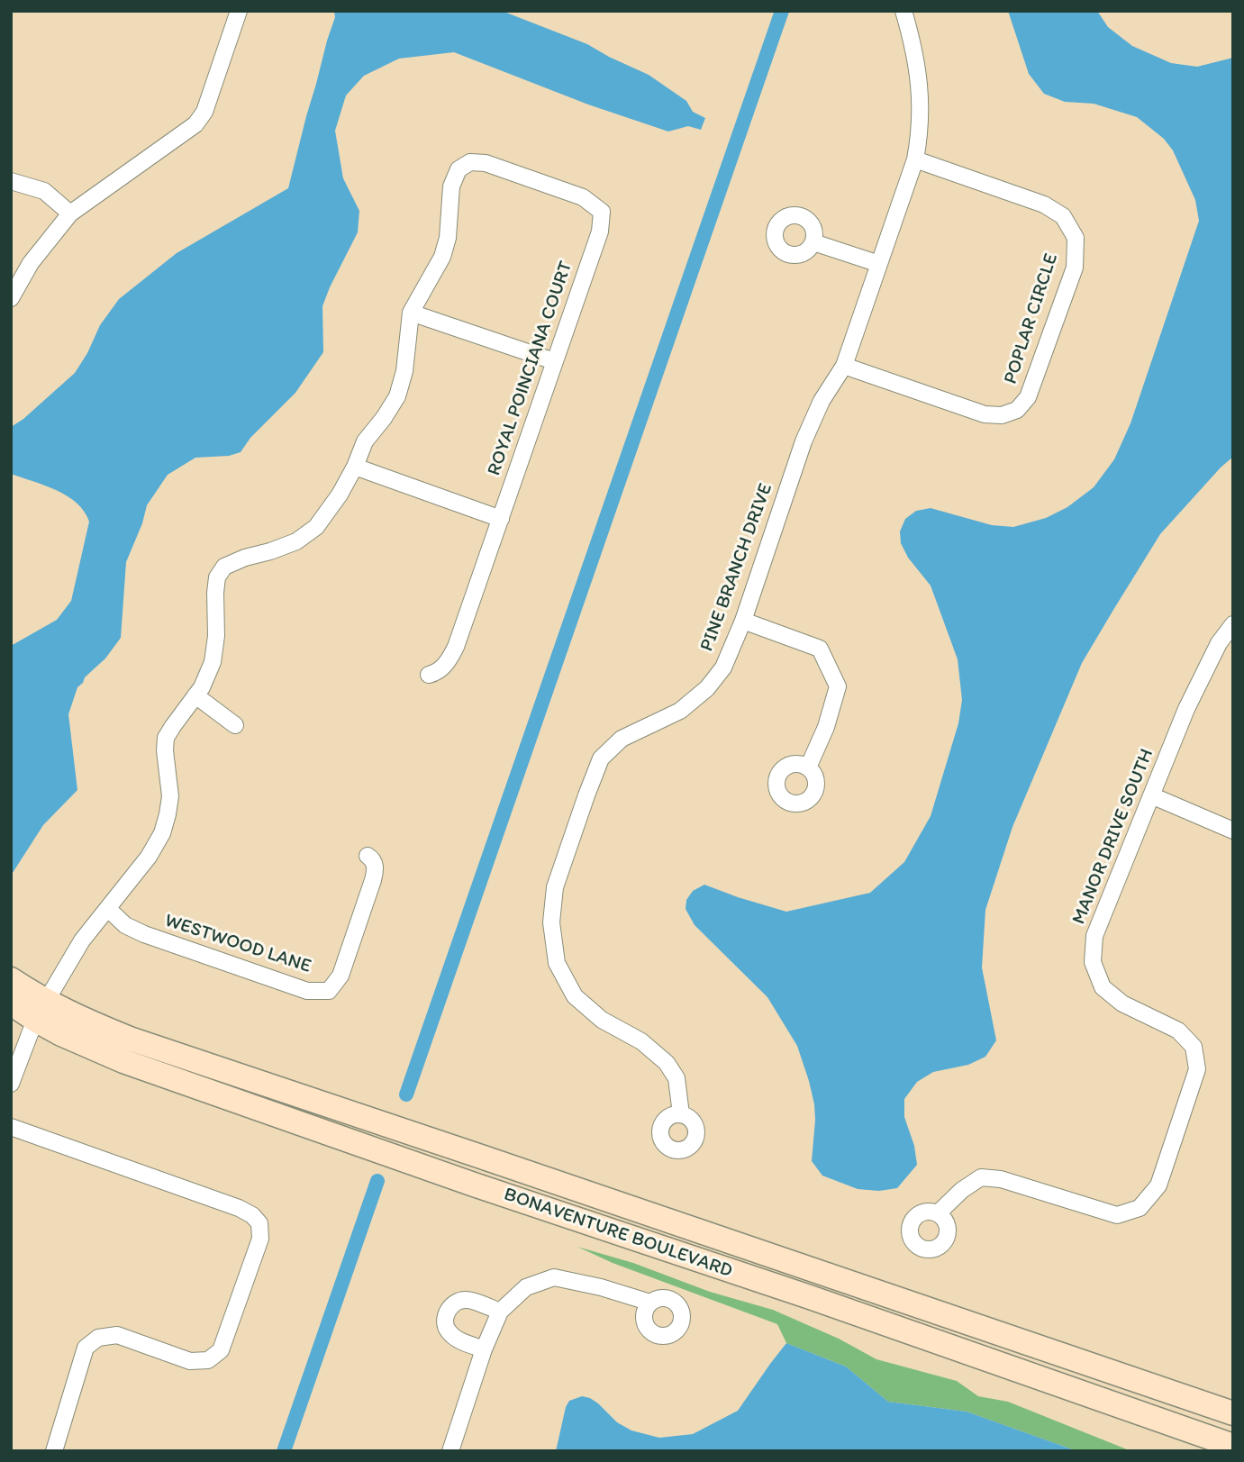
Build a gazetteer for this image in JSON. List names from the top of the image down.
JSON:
{
  "streets": {
    "main road": ["BONAVENTURE BOULEVARD"],
    "street": [
      "POPLAR CIRCLE",
      "ROYAL POINCIANA COURT",
      "PINE BRANCH DRIVE",
      "MANOR DRIVE SOUTH",
      "WESTWOOD LANE"
    ]
  },
  "crossings": [
    ["POPLAR CIRCLE", "PINE BRANCH DRIVE"]
  ]
}
